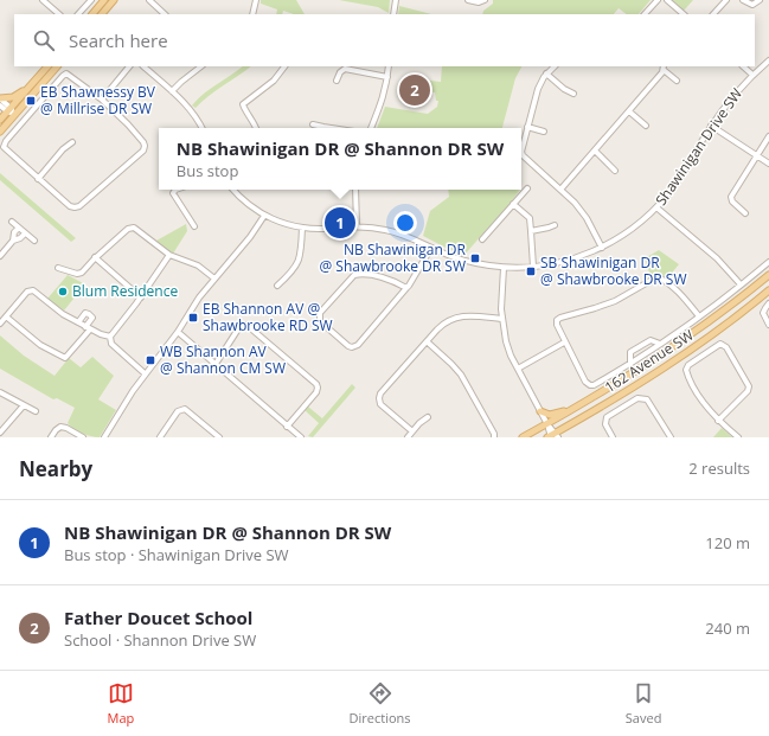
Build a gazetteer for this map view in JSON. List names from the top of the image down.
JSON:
{
  "streets": {
    "main road": ["162 Avenue SW"],
    "street": ["Shawinigan Drive SW"]
  },
  "places": {
    "transit": [
      "EB Shawnessy BV @ Millrise DR SW",
      "NB Shawinigan DR @ Shawbrooke DR SW",
      "SB Shawinigan DR @ Shawbrooke DR SW",
      "EB Shannon AV @ Shawbrooke RD SW",
      "WB Shannon AV @ Shannon CM SW"
    ],
    "other": ["Blum Residence"]
  },
  "page": {
    "search": "Search here",
    "pins": ["2", "1"],
    "popup": ["NB Shawinigan DR @ Shannon DR SW", "Bus stop"],
    "heading": ["Nearby", "2 results"],
    "list": [
      {
        "mark": "1",
        "name": "NB Shawinigan DR @ Shannon DR SW",
        "note": "Bus stop · Shawinigan Drive SW",
        "value": "120 m"
      },
      {
        "mark": "2",
        "name": "Father Doucet School",
        "note": "School · Shannon Drive SW",
        "value": "240 m"
      }
    ],
    "nav": ["Map", "Directions", "Saved"]
  }
}
